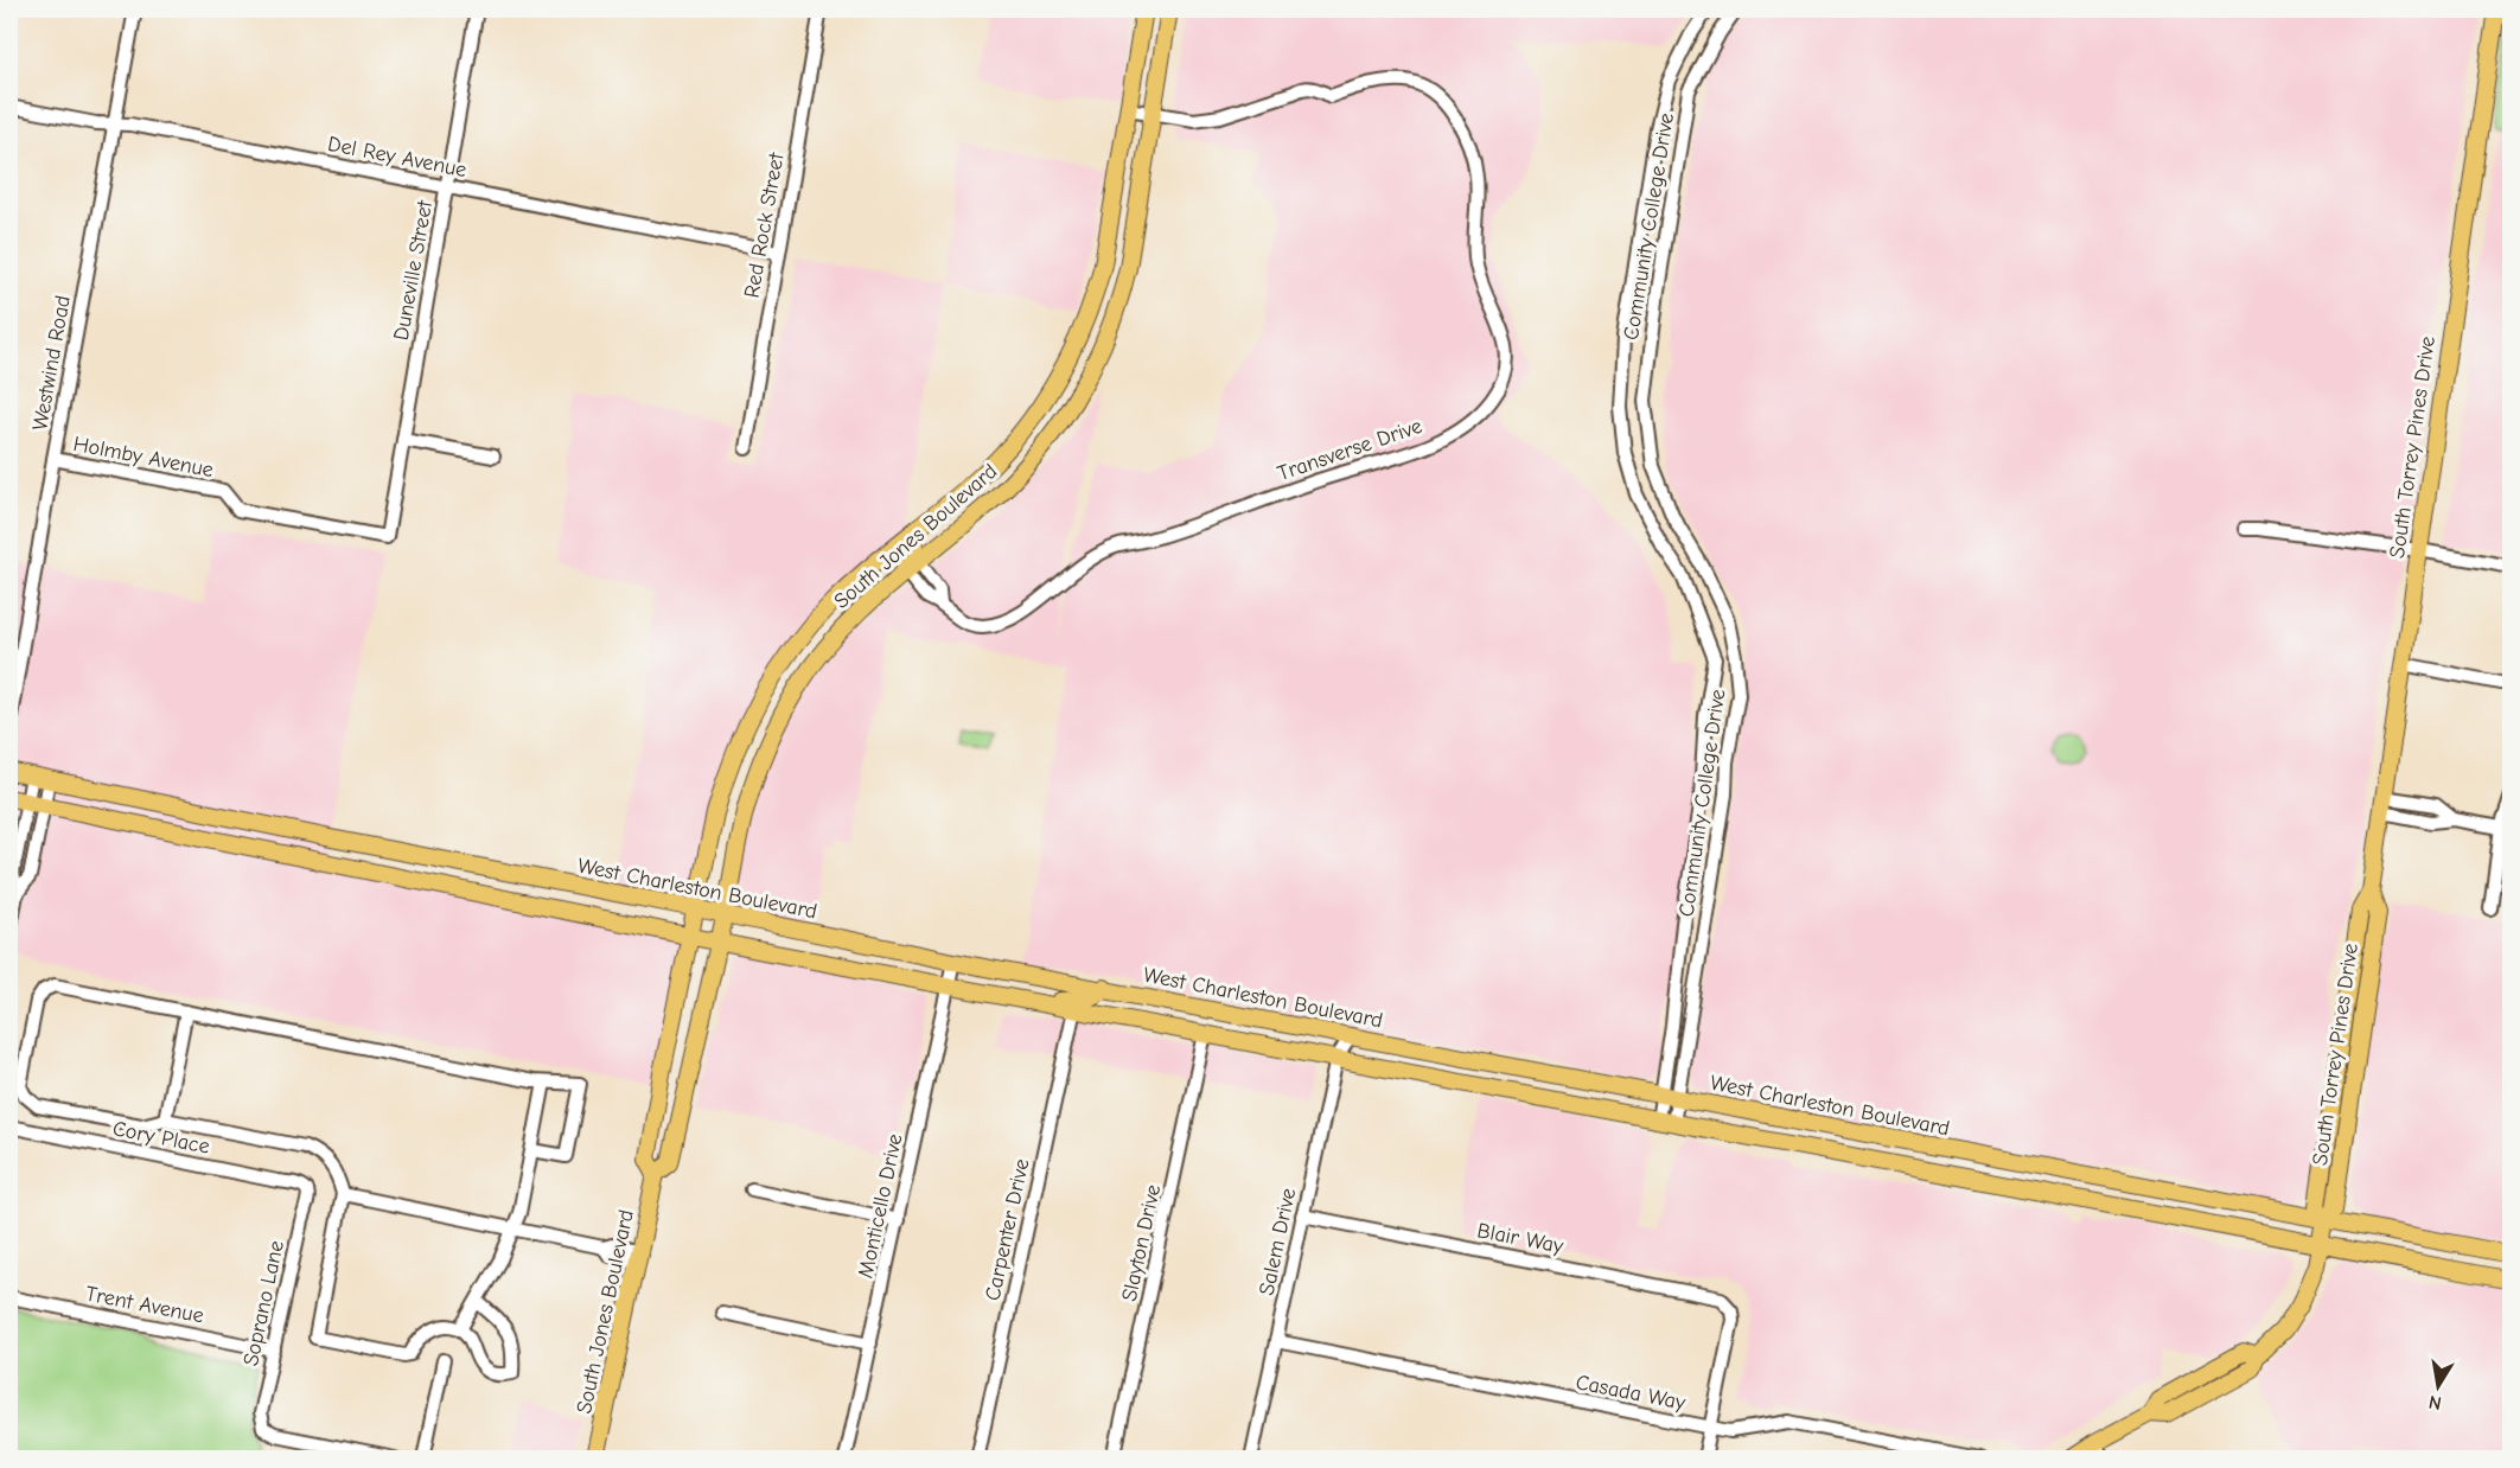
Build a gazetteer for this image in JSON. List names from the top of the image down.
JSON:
{
  "streets": {
    "main road": ["South Torrey Pines Drive", "South Jones Boulevard", "West Charleston Boulevard"],
    "street": [
      "Del Rey Avenue",
      "Red Rock Street",
      "Community College Drive",
      "Duneville Street",
      "Westwind Road",
      "Transverse Drive",
      "Holmby Avenue",
      "Cory Place",
      "Monticello Drive",
      "Carpenter Drive",
      "Blair Way",
      "Salem Drive",
      "Slayton Drive",
      "Soprano Lane",
      "Trent Avenue",
      "Casada Way"
    ]
  },
  "crossings": [
    ["Del Rey Avenue", "Red Rock Street"],
    ["Del Rey Avenue", "Duneville Street"],
    ["Del Rey Avenue", "Westwind Road"],
    ["Community College Drive", "West Charleston Boulevard"],
    ["Duneville Street", "Holmby Avenue"],
    ["Westwind Road", "Holmby Avenue"],
    ["South Torrey Pines Drive", "West Charleston Boulevard"],
    ["Transverse Drive", "South Jones Boulevard"],
    ["South Jones Boulevard", "West Charleston Boulevard"],
    ["West Charleston Boulevard", "Monticello Drive"],
    ["West Charleston Boulevard", "Salem Drive"],
    ["Cory Place", "Soprano Lane"],
    ["Blair Way", "Salem Drive"],
    ["Blair Way", "Casada Way"],
    ["Salem Drive", "Casada Way"],
    ["Soprano Lane", "Trent Avenue"]
  ],
  "north": "bottom"
}
